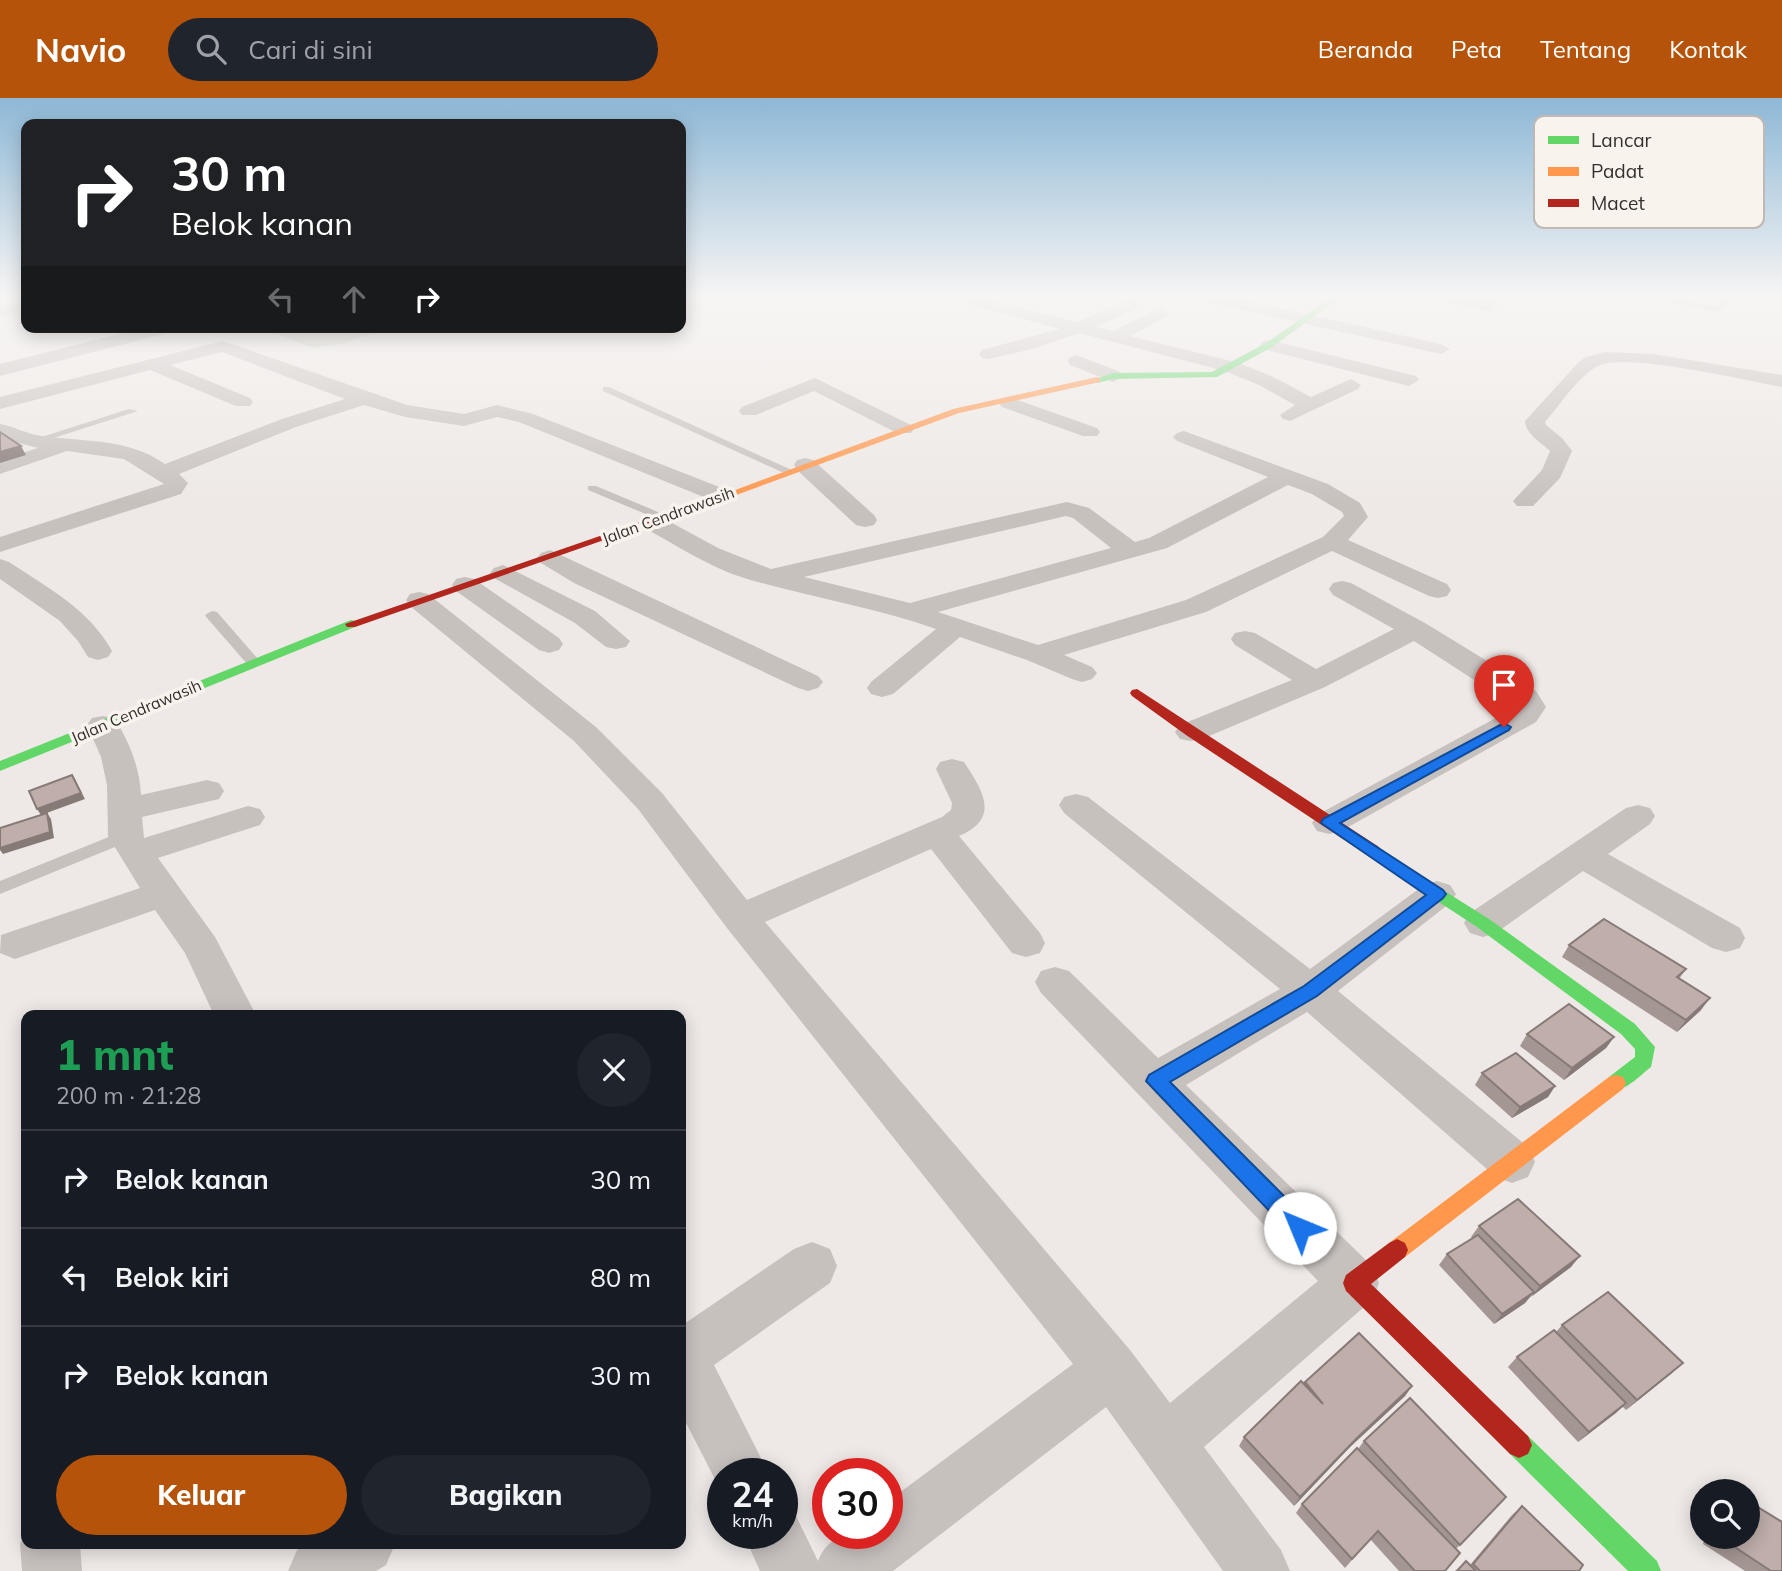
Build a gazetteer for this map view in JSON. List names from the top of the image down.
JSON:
{
  "streets": {
    "street": ["Jalan Cendrawasih"]
  },
  "legend": ["Lancar", "Padat", "Macet"],
  "page": {
    "header": "Navio",
    "search": "Cari di sini",
    "nav": [
      "Beranda",
      "Peta",
      "Tentang",
      "Kontak"
    ],
    "turn": ["30 m", "Belok kanan"],
    "heading": ["1 mnt", "200 m · 21:28"],
    "list": [
      {
        "name": "Belok kanan",
        "value": "30 m"
      },
      {
        "name": "Belok kiri",
        "value": "80 m"
      },
      {
        "name": "Belok kanan",
        "value": "30 m"
      }
    ],
    "buttons": ["Keluar", "Bagikan"],
    "speed": "24 km/h",
    "limit": "30"
  }
}
